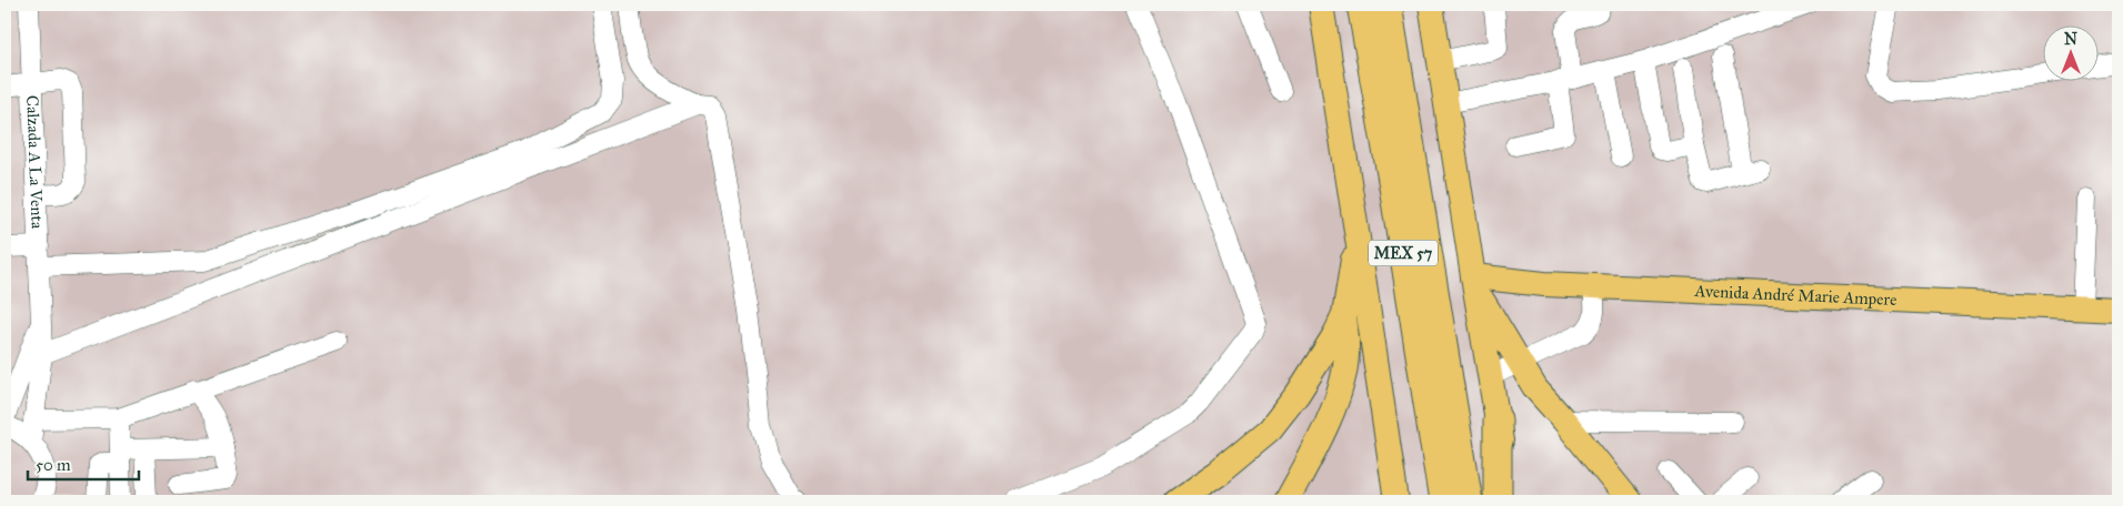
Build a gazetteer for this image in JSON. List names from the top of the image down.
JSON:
{
  "streets": {
    "highway": ["MEX 57"],
    "main road": ["Avenida André Marie Ampere"],
    "street": ["Calzada A La Venta"]
  },
  "scale_bar": "50 m",
  "north": "top"
}
